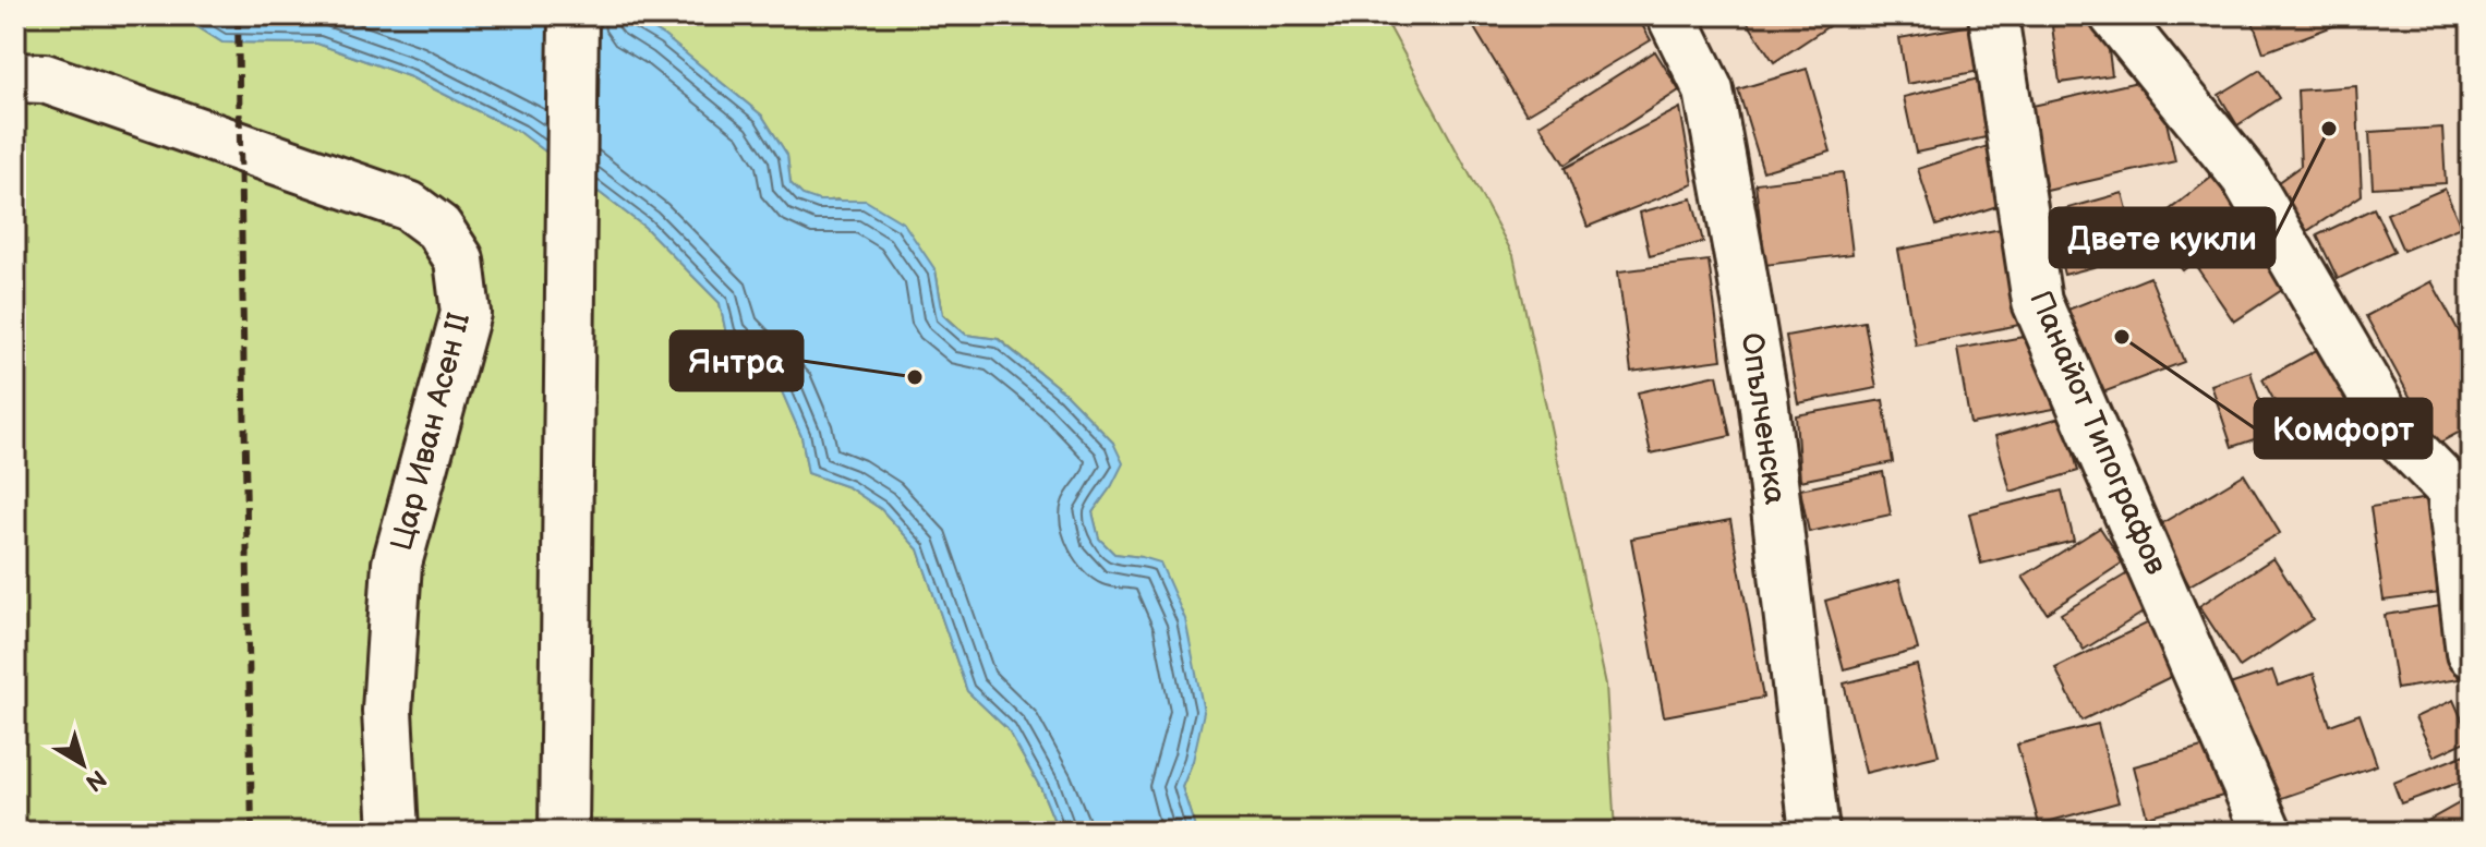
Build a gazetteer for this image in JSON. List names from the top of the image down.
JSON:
{
  "streets": {
    "street": ["Опълченска", "Цар Иван Асен II", "Панайот Типографов"]
  },
  "places": ["Двете кукли", "Комфорт", "Янтра"],
  "north": "bottom right"
}
